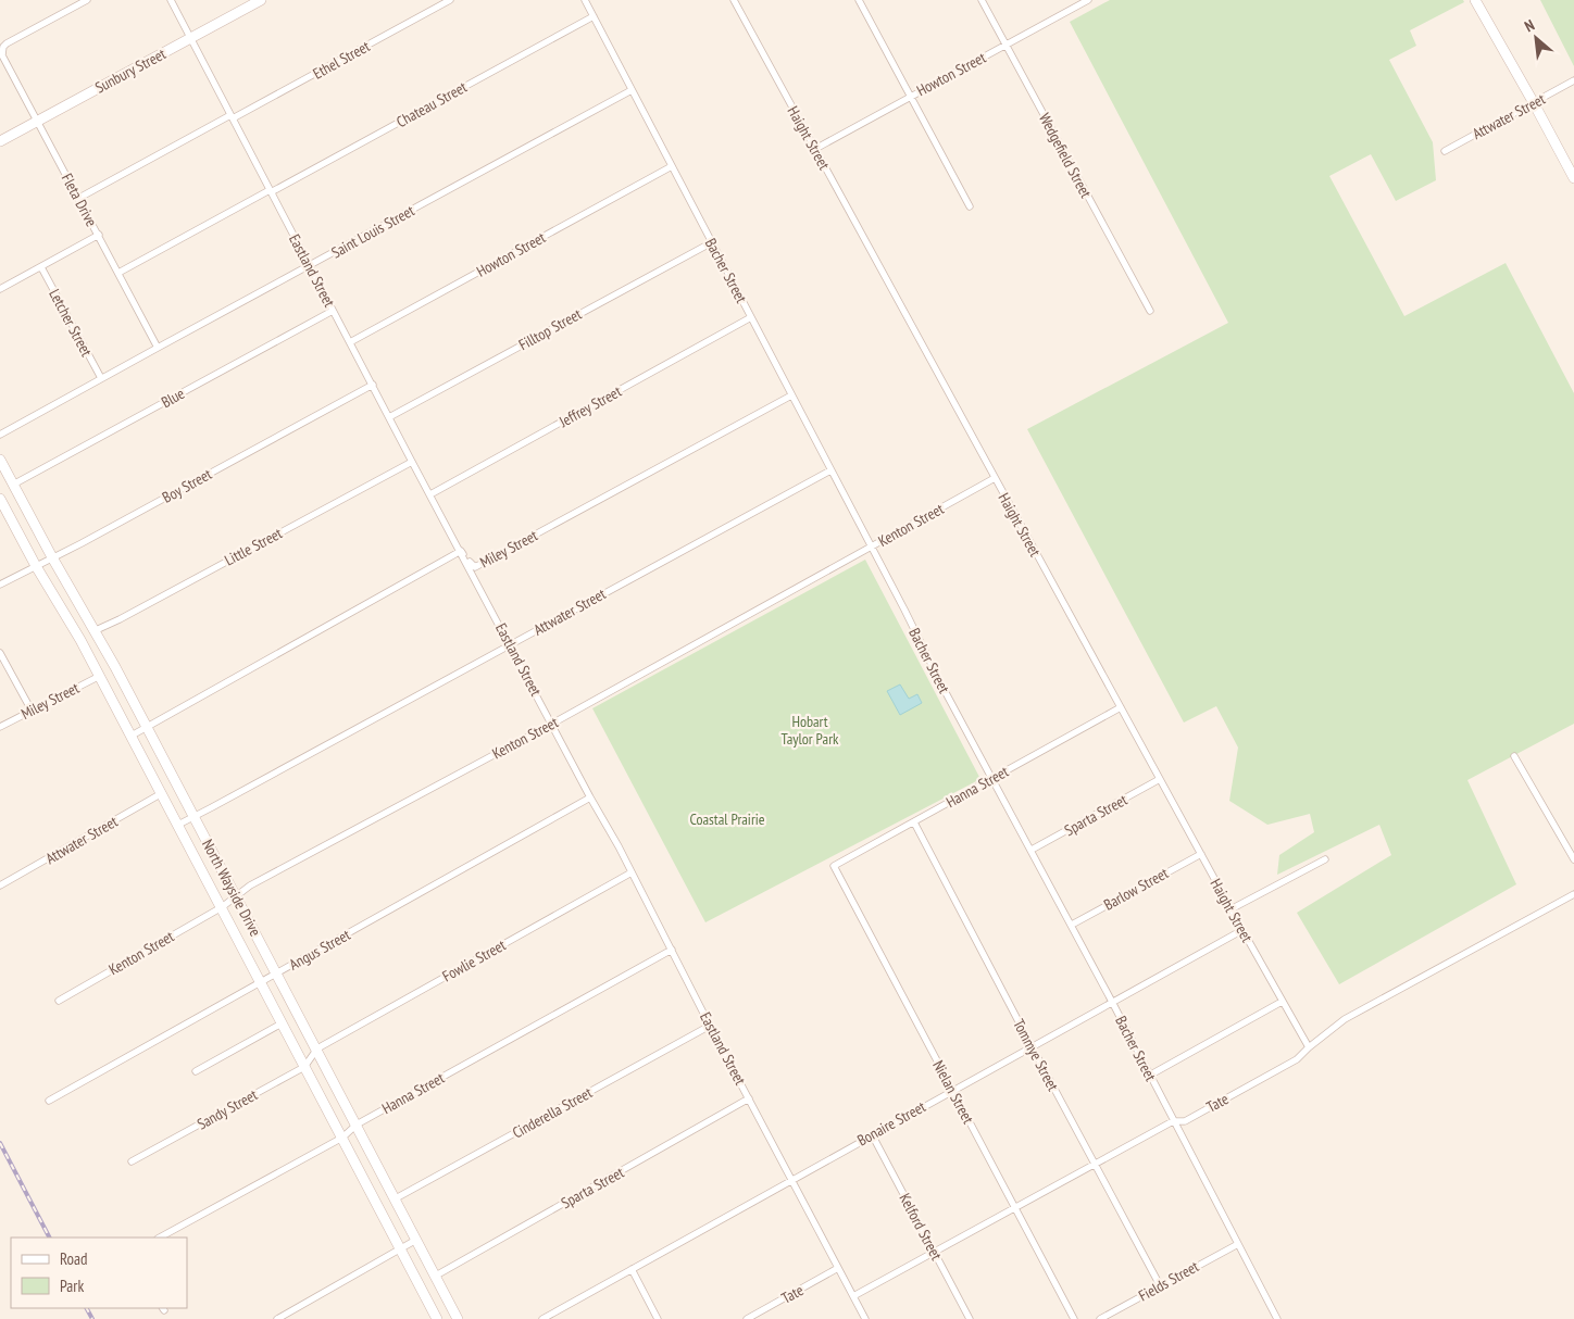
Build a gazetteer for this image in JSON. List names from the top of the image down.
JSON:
{
  "streets": {
    "main road": ["Sunbury Street", "North Wayside Drive"],
    "street": [
      "Ethel Street",
      "Howton Street",
      "Chateau Street",
      "Attwater Street",
      "Haight Street",
      "Wedgefield Street",
      "Fleta Drive",
      "Saint Louis Street",
      "Eastland Street",
      "Bacher Street",
      "Letcher Street",
      "Filltop Street",
      "Blue",
      "Jeffrey Street",
      "Boy Street",
      "Kenton Street",
      "Little Street",
      "Miley Street",
      "Hanna Street",
      "Sparta Street",
      "Barlow Street",
      "Angus Street",
      "Fowlie Street",
      "Tommye Street",
      "Nielan Street",
      "Tate",
      "Sandy Street",
      "Cinderella Street",
      "Bonaire Street",
      "Kelford Street",
      "Fields Street"
    ]
  },
  "crossings": [
    ["Ethel Street", "Fleta Drive"],
    ["Ethel Street", "Eastland Street"],
    ["Sunbury Street", "Fleta Drive"],
    ["Sunbury Street", "Eastland Street"],
    ["Howton Street", "Haight Street"],
    ["Howton Street", "Wedgefield Street"],
    ["Howton Street", "Eastland Street"],
    ["Howton Street", "Bacher Street"],
    ["Chateau Street", "Fleta Drive"],
    ["Chateau Street", "Eastland Street"],
    ["Chateau Street", "Bacher Street"],
    ["Attwater Street", "Eastland Street"],
    ["Attwater Street", "Bacher Street"],
    ["Attwater Street", "North Wayside Drive"],
    ["Haight Street", "Kenton Street"],
    ["Haight Street", "Hanna Street"],
    ["Haight Street", "Sparta Street"],
    ["Haight Street", "Barlow Street"],
    ["Haight Street", "Tate"],
    ["Haight Street", "Bonaire Street"],
    ["Fleta Drive", "Saint Louis Street"],
    ["Saint Louis Street", "Eastland Street"],
    ["Saint Louis Street", "Bacher Street"],
    ["Saint Louis Street", "Letcher Street"],
    ["Eastland Street", "Filltop Street"],
    ["Eastland Street", "Blue"],
    ["Eastland Street", "Jeffrey Street"],
    ["Eastland Street", "Boy Street"],
    ["Eastland Street", "Kenton Street"],
    ["Eastland Street", "Little Street"],
    ["Eastland Street", "Miley Street"],
    ["Eastland Street", "Hanna Street"],
    ["Eastland Street", "Sparta Street"],
    ["Eastland Street", "Angus Street"],
    ["Eastland Street", "Fowlie Street"],
    ["Eastland Street", "Tate"],
    ["Eastland Street", "Cinderella Street"],
    ["Eastland Street", "Bonaire Street"],
    ["Bacher Street", "Filltop Street"],
    ["Bacher Street", "Jeffrey Street"],
    ["Bacher Street", "Kenton Street"],
    ["Bacher Street", "Miley Street"],
    ["Bacher Street", "Hanna Street"],
    ["Bacher Street", "Sparta Street"],
    ["Bacher Street", "Barlow Street"],
    ["Bacher Street", "Tate"],
    ["Bacher Street", "Bonaire Street"],
    ["Bacher Street", "Fields Street"],
    ["Blue", "North Wayside Drive"],
    ["Boy Street", "North Wayside Drive"],
    ["Kenton Street", "North Wayside Drive"],
    ["Little Street", "North Wayside Drive"],
    ["Miley Street", "North Wayside Drive"],
    ["Hanna Street", "North Wayside Drive"],
    ["Hanna Street", "Tommye Street"],
    ["Hanna Street", "Nielan Street"],
    ["Sparta Street", "North Wayside Drive"],
    ["North Wayside Drive", "Angus Street"],
    ["North Wayside Drive", "Fowlie Street"],
    ["North Wayside Drive", "Sandy Street"],
    ["North Wayside Drive", "Cinderella Street"],
    ["Fowlie Street", "Sandy Street"],
    ["Tommye Street", "Tate"],
    ["Tommye Street", "Bonaire Street"],
    ["Tommye Street", "Fields Street"],
    ["Nielan Street", "Tate"],
    ["Nielan Street", "Bonaire Street"],
    ["Tate", "Kelford Street"],
    ["Bonaire Street", "Kelford Street"]
  ],
  "parks": ["Hobart Taylor Park", "Coastal Prairie"],
  "legend": ["Road", "Park"],
  "north": "top left"
}
